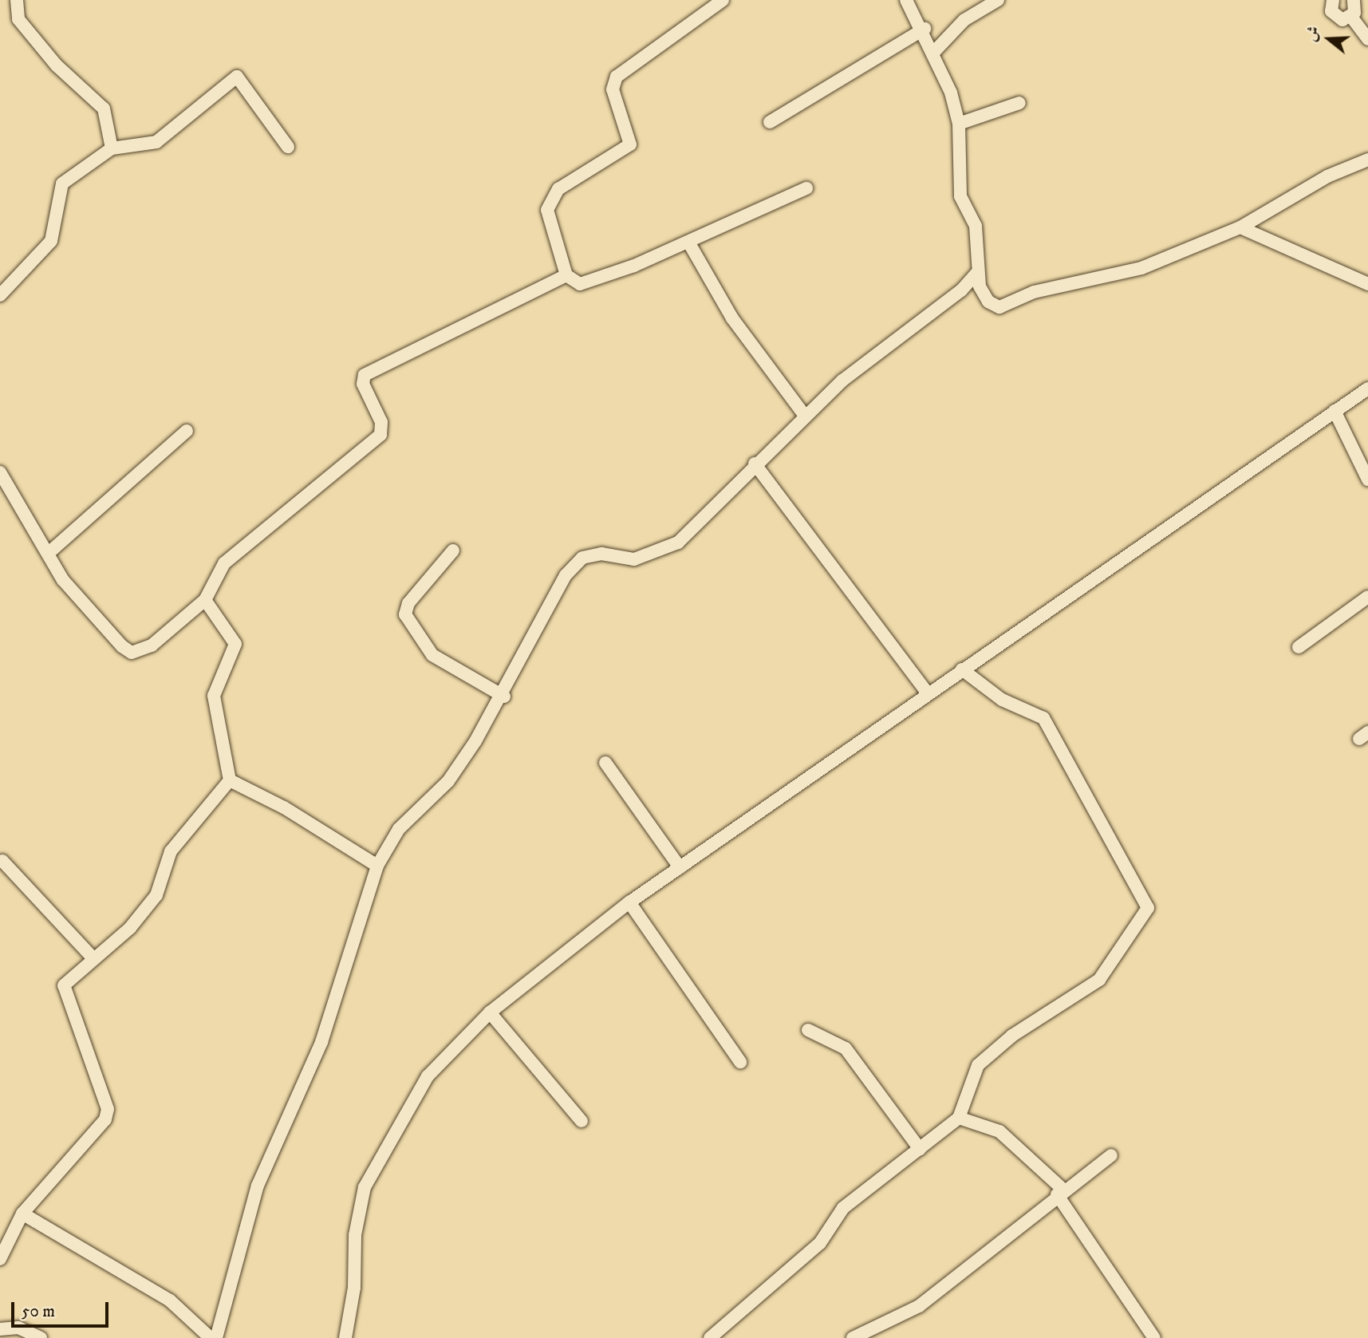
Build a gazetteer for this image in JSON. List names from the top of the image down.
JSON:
{
  "scale_bar": "50 m",
  "north": "left"
}
